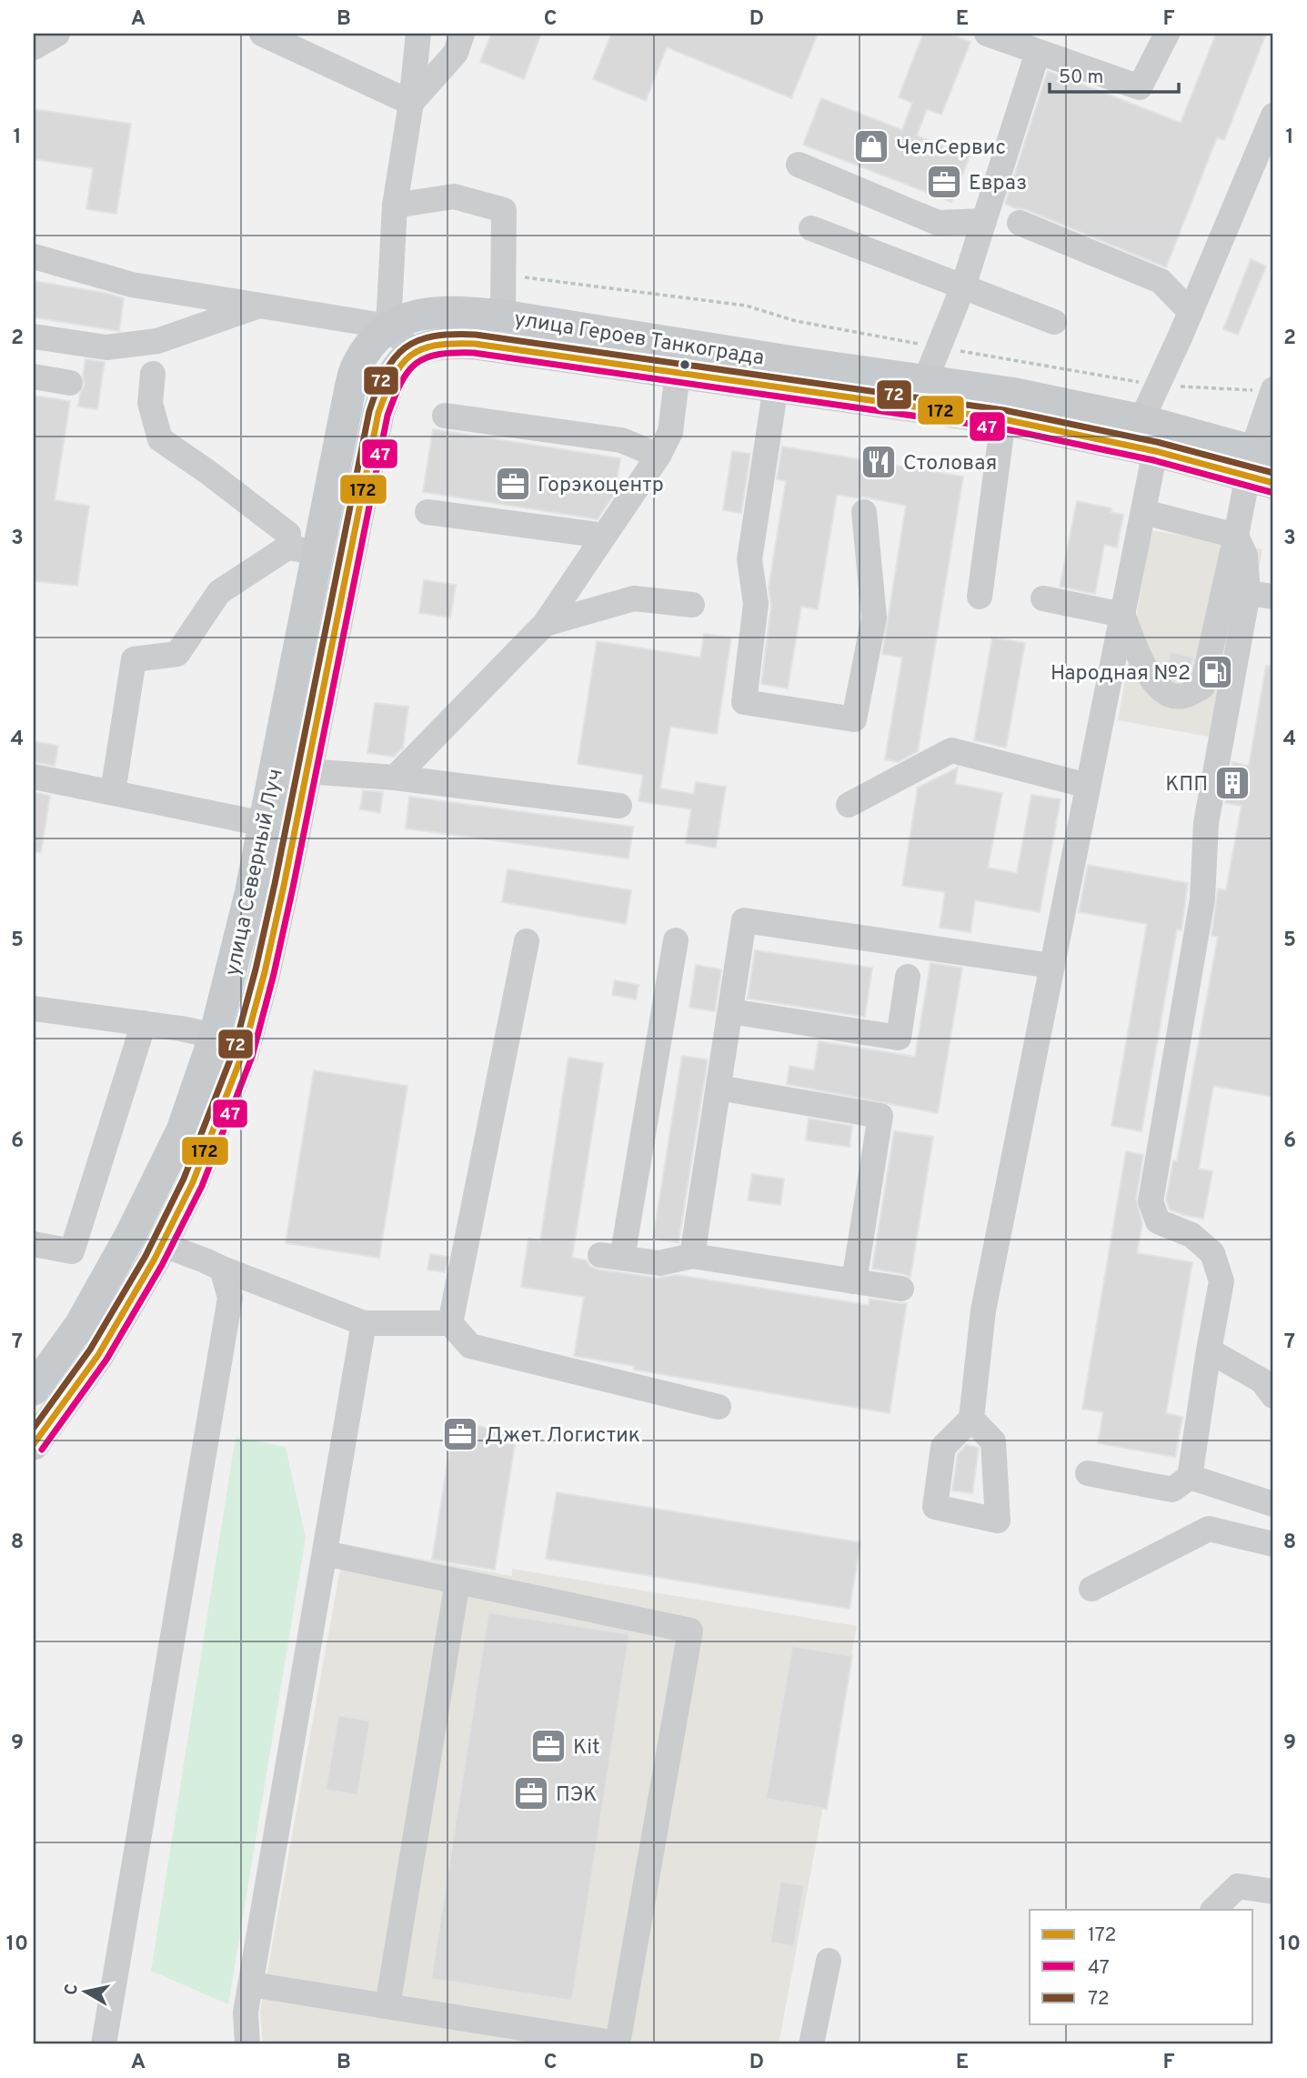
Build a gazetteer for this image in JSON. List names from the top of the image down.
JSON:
{
  "streets": {
    "main road": ["улица Героев Танкограда", "улица Северный Луч"]
  },
  "crossings": [
    ["улица Героев Танкограда", "улица Северный Луч"]
  ],
  "places": {
    "shop": ["ЧелСервис"],
    "office": [
      "Евраз",
      "Горэкоцентр",
      "Джет Логистик",
      "Kit",
      "ПЭК"
    ],
    "restaurant": ["Столовая"],
    "fuel station": ["Народная №2"],
    "building": ["КПП"]
  },
  "lines": ["transit line 72", "transit line 172", "transit line 47"],
  "legend": ["172", "47", "72"],
  "scale_bar": "50 m",
  "north": "left",
  "grid": {
    "columns": [
      "A",
      "B",
      "C",
      "D",
      "E",
      "F"
    ],
    "rows": [
      "1",
      "2",
      "3",
      "4",
      "5",
      "6",
      "7",
      "8",
      "9",
      "10"
    ]
  }
}
